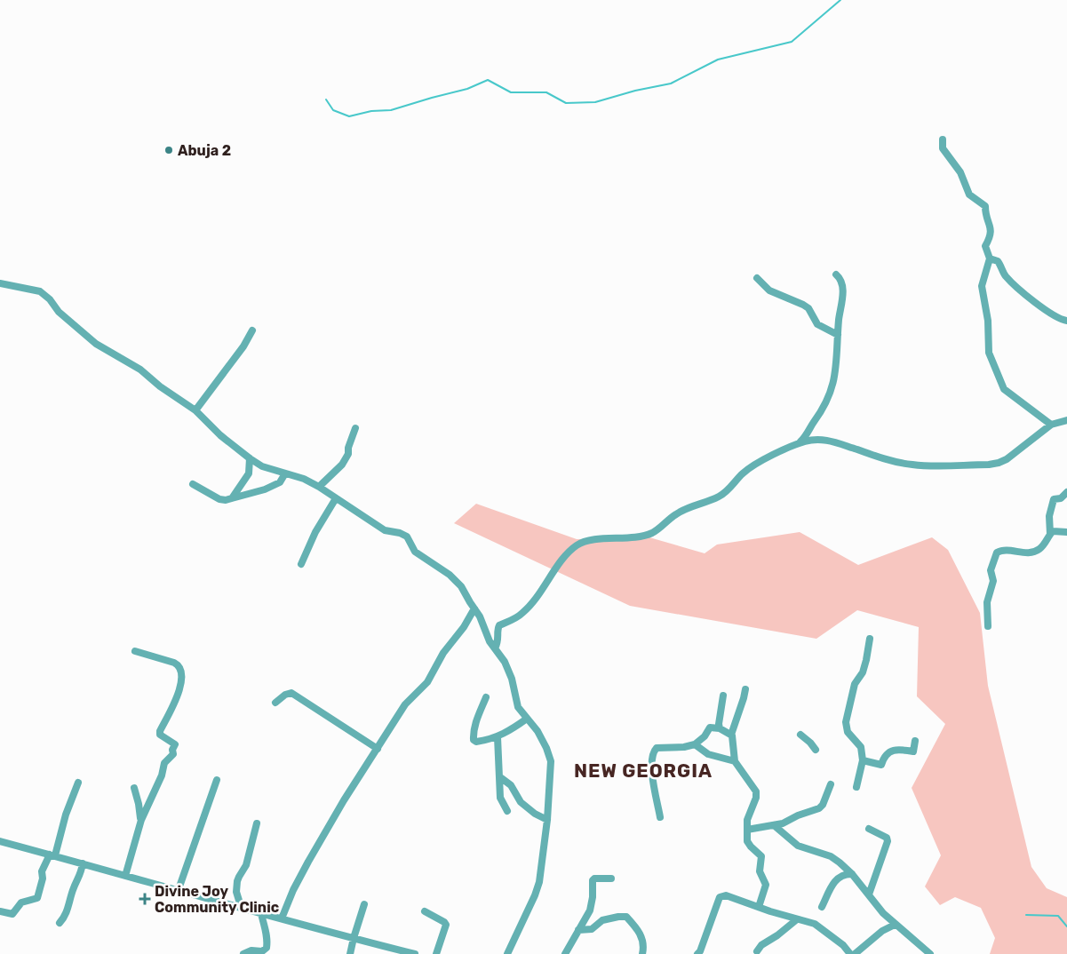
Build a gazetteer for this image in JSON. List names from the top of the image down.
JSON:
{
  "districts": ["NEW GEORGIA"],
  "places": {
    "other": ["Abuja 2"],
    "health": ["Divine Joy Community Clinic"]
  }
}
